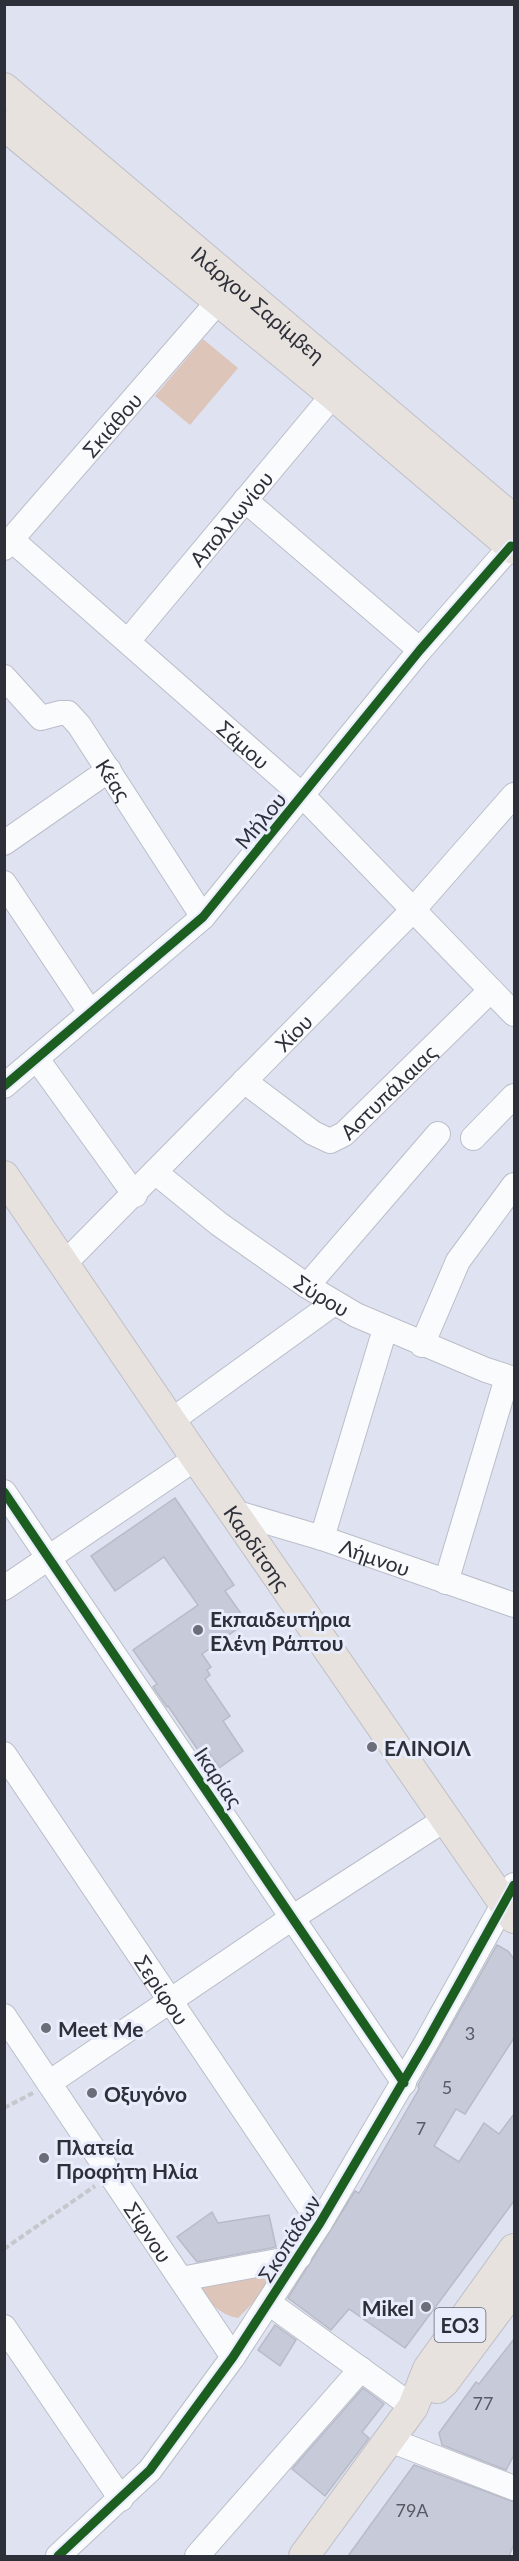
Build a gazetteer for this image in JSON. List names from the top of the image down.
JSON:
{
  "streets": {
    "main road": ["Ιλάρχου Σαρίμβεη", "Καρδίτσης", "ΕΟ3"],
    "street": [
      "Σκιάθου",
      "Απολλωνίου",
      "Σάμου",
      "Κέας",
      "Μήλου",
      "Χίου",
      "Αστυπάλαιας",
      "Σύρου",
      "Λήμνου",
      "Ικαρίας",
      "Σερίφου",
      "Σίφνου",
      "Σκοπάδων"
    ]
  },
  "crossings": [
    ["Ιλάρχου Σαρίμβεη", "Σκιάθου"],
    ["Ιλάρχου Σαρίμβεη", "Απολλωνίου"],
    ["Ιλάρχου Σαρίμβεη", "Μήλου"],
    ["Σκιάθου", "Σάμου"],
    ["Απολλωνίου", "Σάμου"],
    ["Σάμου", "Μήλου"],
    ["Σάμου", "Χίου"],
    ["Σάμου", "Αστυπάλαιας"],
    ["Κέας", "Μήλου"],
    ["Χίου", "Αστυπάλαιας"],
    ["Χίου", "Σύρου"],
    ["Χίου", "Καρδίτσης"],
    ["Καρδίτσης", "Λήμνου"],
    ["Καρδίτσης", "Σκοπάδων"],
    ["Ικαρίας", "Σκοπάδων"],
    ["Σερίφου", "Σκοπάδων"],
    ["Σίφνου", "Σκοπάδων"]
  ],
  "places": [
    "Εκπαιδευτήρια Ελένη Ράπτου",
    "ΕΛΙΝΟΙΛ",
    "Meet Me",
    "Οξυγόνο",
    "Πλατεία Προφήτη Ηλία",
    "Mikel"
  ],
  "house_numbers": [
    "3",
    "5",
    "7",
    "77",
    "79A"
  ]
}
